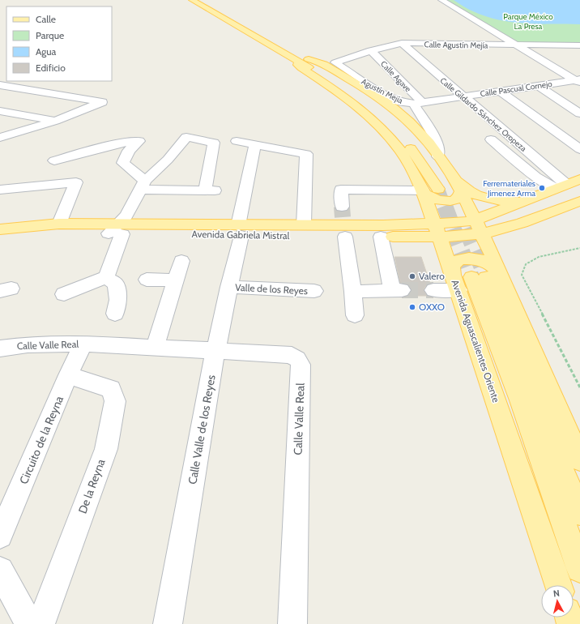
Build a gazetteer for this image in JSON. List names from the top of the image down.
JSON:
{
  "streets": {
    "main road": ["Avenida Gabriela Mistral", "Avenida Aguascalientes Oriente"],
    "street": [
      "Calle Agustín Mejía",
      "Calle Agave",
      "Calle Pascual Cornejo",
      "Agustín Mejía",
      "Calle Gildardo Sánchez Oropeza",
      "Valle de los Reyes",
      "Calle Valle Real",
      "Calle Valle de los Reyes",
      "Circuito de la Reyna",
      "De la Reyna"
    ]
  },
  "crossings": [
    ["Calle Agustín Mejía", "Calle Agave"],
    ["Calle Agustín Mejía", "Agustín Mejía"],
    ["Calle Agustín Mejía", "Calle Gildardo Sánchez Oropeza"],
    ["Calle Agave", "Calle Pascual Cornejo"],
    ["Calle Agave", "Agustín Mejía"],
    ["Calle Pascual Cornejo", "Agustín Mejía"],
    ["Calle Pascual Cornejo", "Calle Gildardo Sánchez Oropeza"],
    ["Agustín Mejía", "Avenida Aguascalientes Oriente"],
    ["Avenida Gabriela Mistral", "Avenida Aguascalientes Oriente"],
    ["Avenida Gabriela Mistral", "Calle Valle de los Reyes"],
    ["Valle de los Reyes", "Calle Valle de los Reyes"],
    ["Calle Valle Real", "Calle Valle de los Reyes"],
    ["Calle Valle Real", "Circuito de la Reyna"],
    ["Circuito de la Reyna", "De la Reyna"]
  ],
  "parks": ["Parque México La Presa"],
  "places": ["Ferremateriales Jimenez Arma", "Valero", "OXXO"],
  "legend": [
    "Calle",
    "Parque",
    "Agua",
    "Edificio"
  ],
  "north": "top"
}
